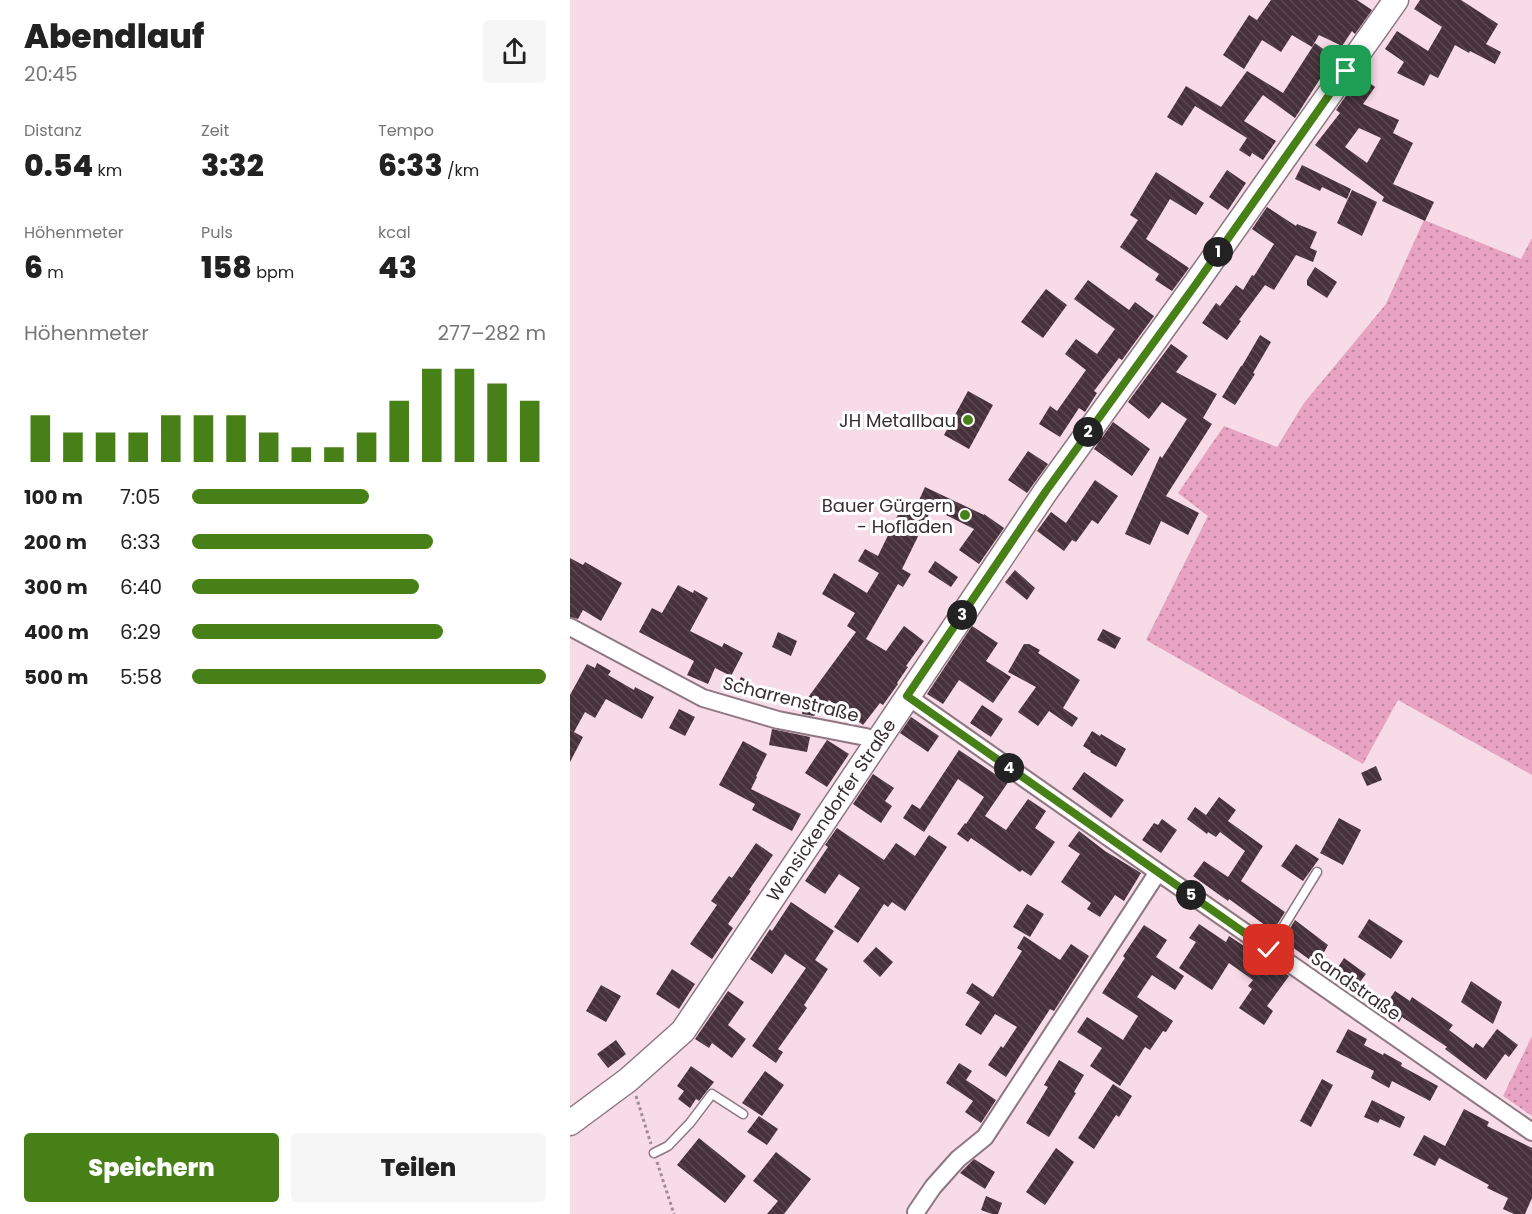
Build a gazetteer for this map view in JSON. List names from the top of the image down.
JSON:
{
  "streets": {
    "main road": ["Wensickendorfer Straße"],
    "street": ["Scharrenstraße", "Sandstraße"]
  },
  "crossings": [
    ["Scharrenstraße", "Wensickendorfer Straße"],
    ["Wensickendorfer Straße", "Sandstraße"]
  ],
  "places": ["JH Metallbau", "Bauer Gürgern - Hofladen"],
  "page": {
    "heading": ["Abendlauf", "20:45"],
    "stats": [
      ["Distanz", "0.54 km"],
      ["Zeit", "3:32"],
      ["Tempo", "6:33 /km"],
      ["Höhenmeter", "6 m"],
      ["Puls", "158 bpm"],
      ["kcal", "43"]
    ],
    "pins": [
      "1",
      "2",
      "3",
      "4",
      "5"
    ],
    "chart": ["Höhenmeter", "277–282 m"],
    "list": [
      {
        "name": "100 m",
        "note": "7:05"
      },
      {
        "name": "200 m",
        "note": "6:33"
      },
      {
        "name": "300 m",
        "note": "6:40"
      },
      {
        "name": "400 m",
        "note": "6:29"
      },
      {
        "name": "500 m",
        "note": "5:58"
      }
    ],
    "buttons": ["Speichern", "Teilen"]
  }
}
